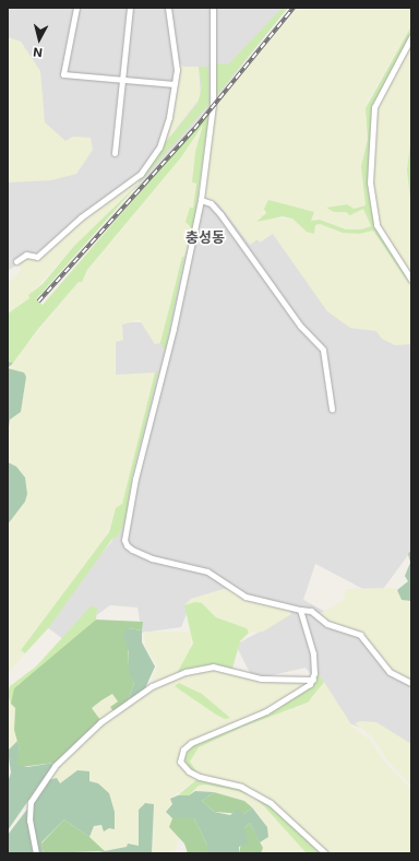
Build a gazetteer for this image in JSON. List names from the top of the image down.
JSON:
{
  "districts": ["충성동"],
  "north": "bottom"
}
